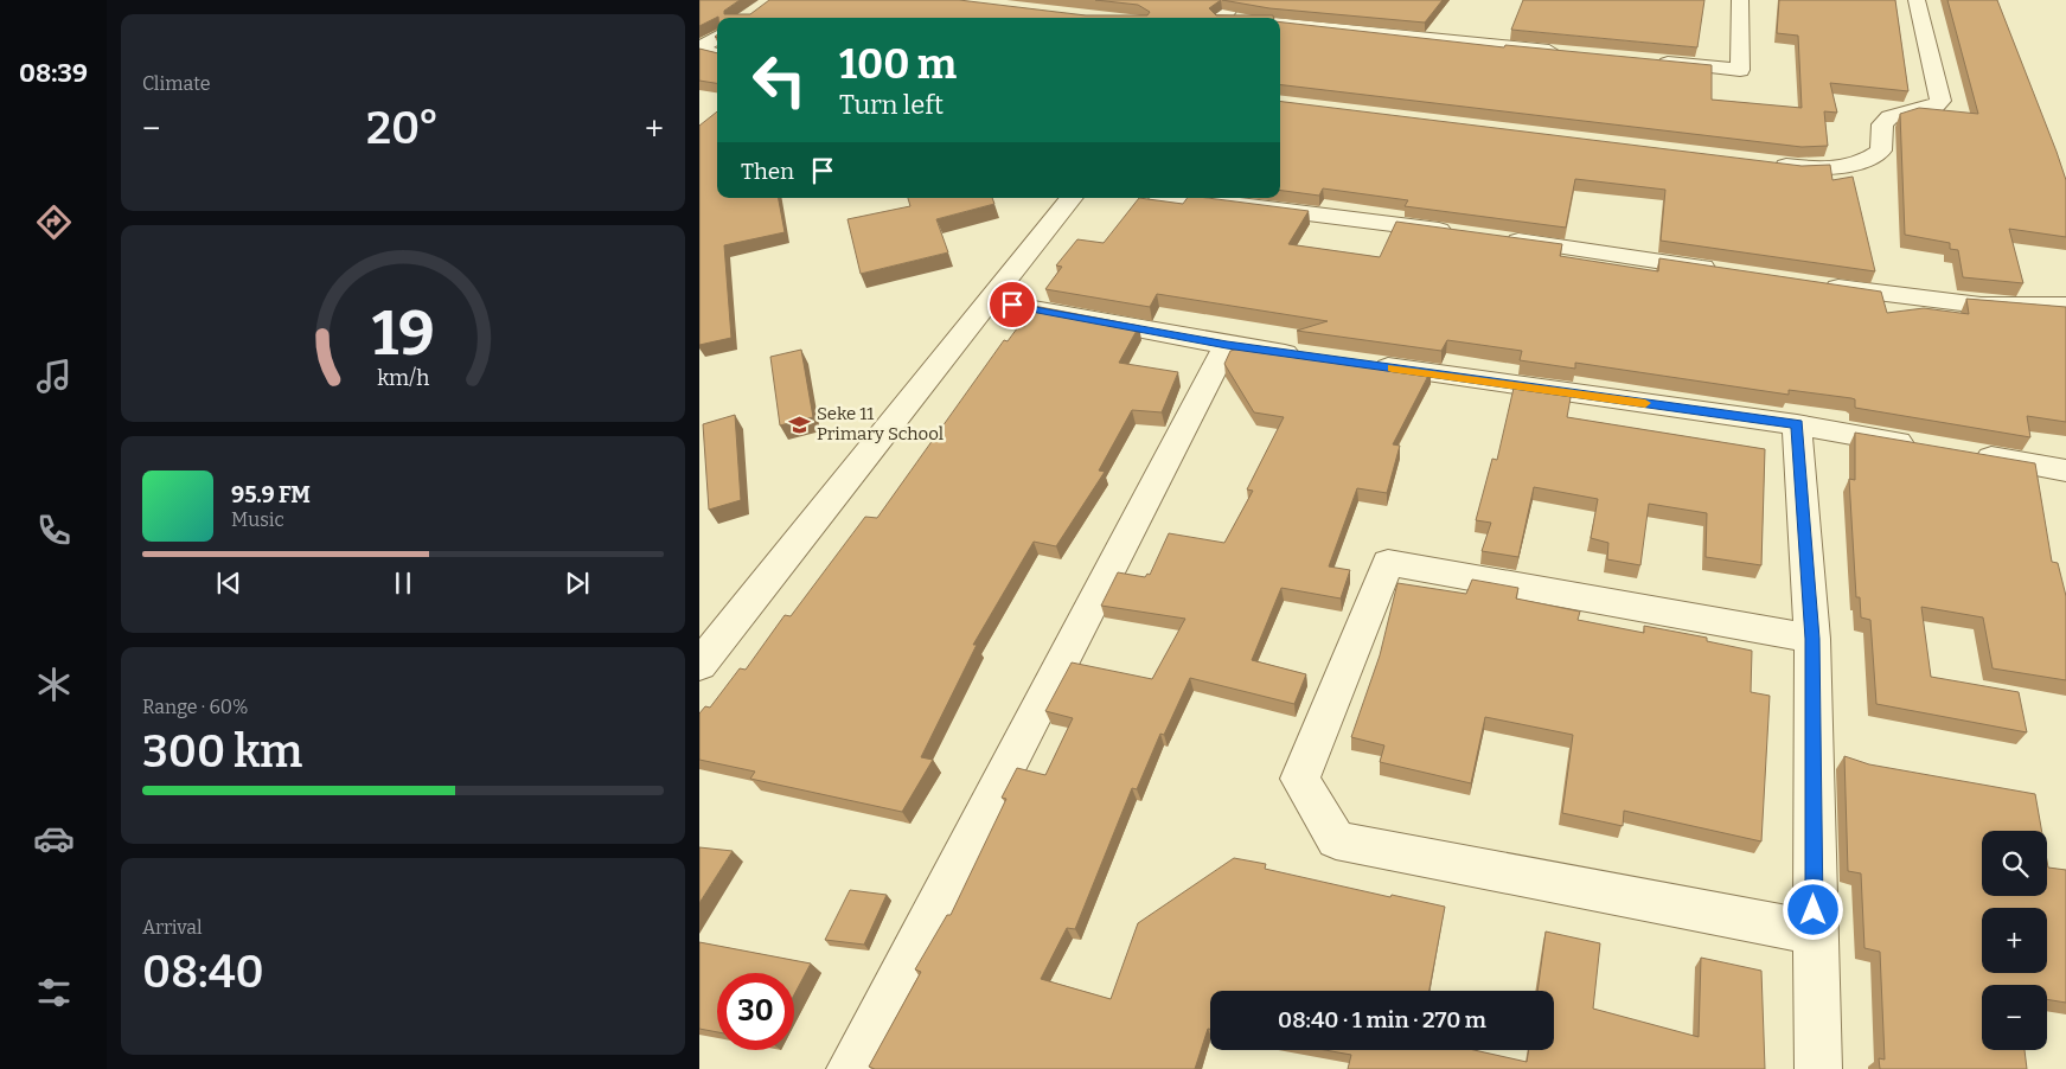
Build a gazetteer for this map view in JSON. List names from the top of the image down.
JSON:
{
  "places": {
    "school or university": ["Seke 11 Primary School"]
  },
  "page": {
    "tabs": "08:39",
    "tile": [
      "Climate",
      ["Range · 60%", "300 km"],
      ["Arrival", "08:40"]
    ],
    "turn": ["100 m", "Turn left"],
    "heat": ["−", "20°", "+"],
    "then": "Then",
    "song": ["95.9 FM", "Music"],
    "map_buttons": ["+", "−"],
    "limit": "30",
    "trip": "08:40 · 1 min · 270 m",
    "gauge": ["19", "km/h"]
  }
}
